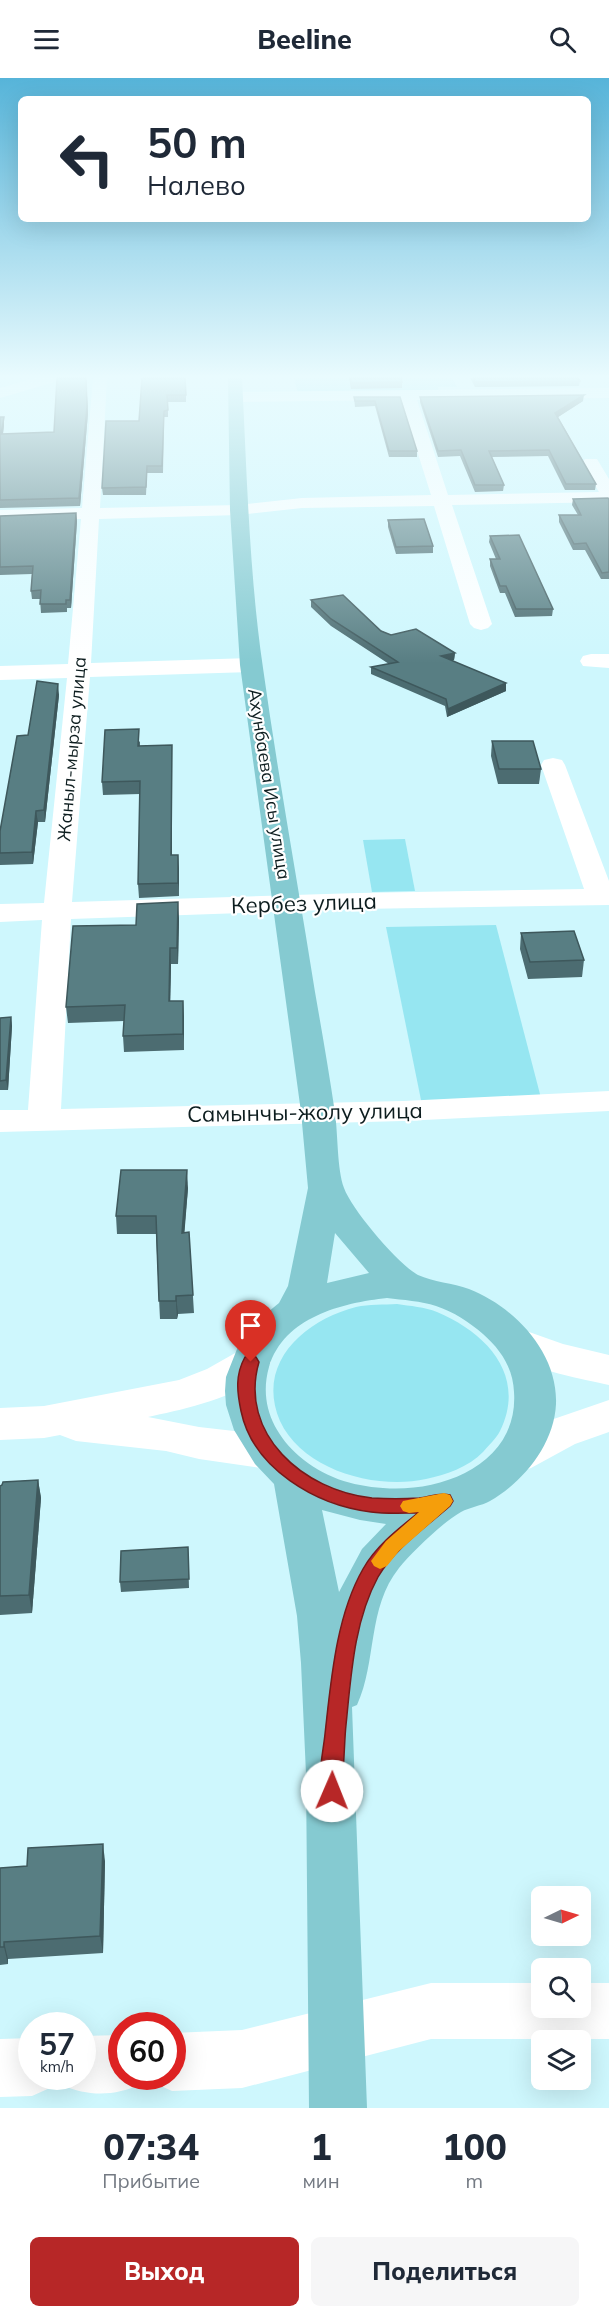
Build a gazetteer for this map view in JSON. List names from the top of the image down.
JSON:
{
  "streets": {
    "main road": ["Ахунбаева Исы улица"],
    "street": ["Жаныл-мырза улица", "Кербез улица", "Самынчы-жолу улица"]
  },
  "crossings": [
    ["Жаныл-мырза улица", "Кербез улица"],
    ["Жаныл-мырза улица", "Самынчы-жолу улица"],
    ["Ахунбаева Исы улица", "Кербез улица"],
    ["Ахунбаева Исы улица", "Самынчы-жолу улица"]
  ],
  "north": "right",
  "page": {
    "header": "Beeline",
    "turn": ["50 m", "Налево"],
    "speed": "57 km/h",
    "limit": "60",
    "eta": [
      "07:34",
      "Прибытие",
      "1",
      "мин",
      "100",
      "m"
    ],
    "buttons": ["Выход", "Поделиться"]
  }
}
